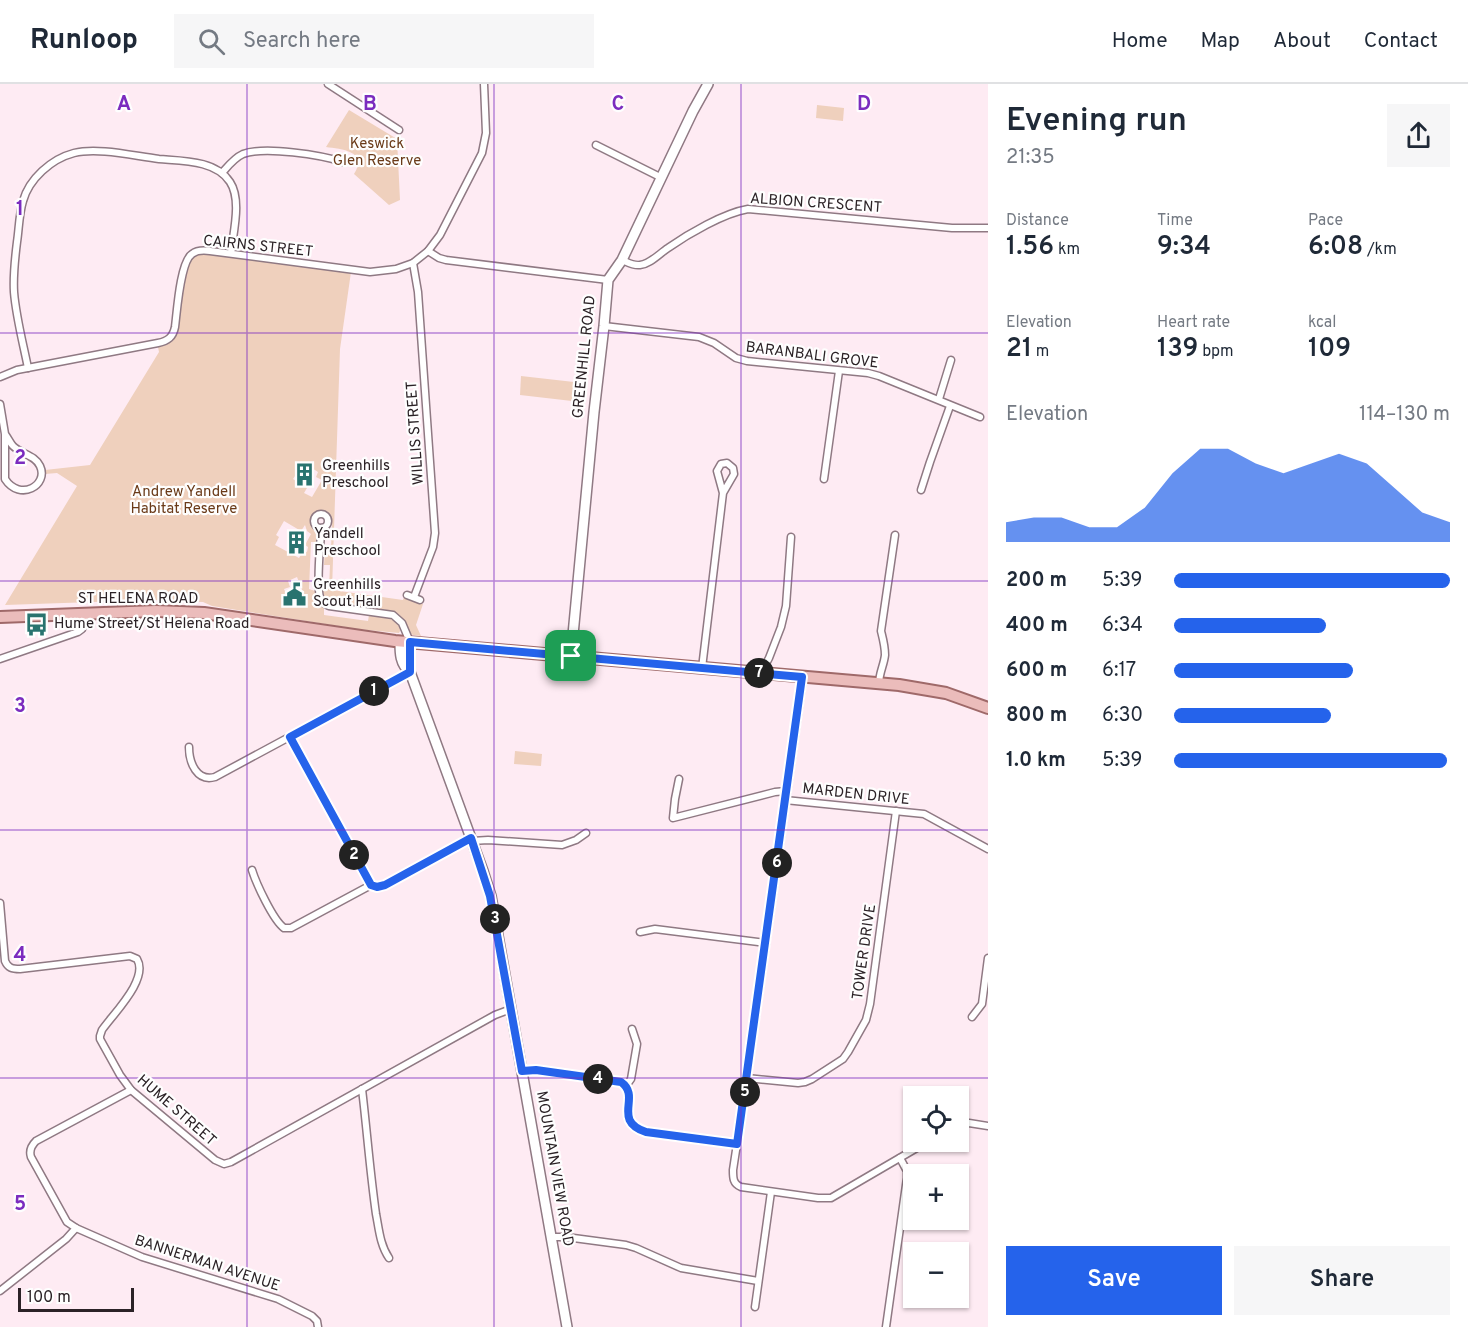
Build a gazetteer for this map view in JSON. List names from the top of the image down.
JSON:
{
  "streets": {
    "main road": ["ST HELENA ROAD"],
    "street": [
      "ALBION CRESCENT",
      "CAIRNS STREET",
      "BARANBALI GROVE",
      "GREENHILL ROAD",
      "WILLIS STREET",
      "MARDEN DRIVE",
      "TOWER DRIVE",
      "HUME STREET",
      "MOUNTAIN VIEW ROAD",
      "BANNERMAN AVENUE"
    ]
  },
  "crossings": [
    ["ALBION CRESCENT", "GREENHILL ROAD"],
    ["CAIRNS STREET", "WILLIS STREET"],
    ["BARANBALI GROVE", "GREENHILL ROAD"],
    ["GREENHILL ROAD", "ST HELENA ROAD"],
    ["ST HELENA ROAD", "MOUNTAIN VIEW ROAD"],
    ["MARDEN DRIVE", "TOWER DRIVE"],
    ["HUME STREET", "MOUNTAIN VIEW ROAD"],
    ["HUME STREET", "BANNERMAN AVENUE"]
  ],
  "parks": ["Keswick Glen Reserve", "Andrew Yandell Habitat Reserve"],
  "places": {
    "building": ["Greenhills Preschool", "Yandell Preschool"],
    "public building": ["Greenhills Scout Hall"],
    "bus stop": ["Hume Street/St Helena Road"]
  },
  "scale_bar": "100 m",
  "page": {
    "header": "Runloop",
    "search": "Search here",
    "nav": [
      "Home",
      "Map",
      "About",
      "Contact"
    ],
    "heading": ["Evening run", "21:35"],
    "stats": [
      ["Distance", "1.56 km"],
      ["Time", "9:34"],
      ["Pace", "6:08 /km"],
      ["Elevation", "21 m"],
      ["Heart rate", "139 bpm"],
      ["kcal", "109"]
    ],
    "chart": ["Elevation", "114–130 m"],
    "list": [
      {
        "name": "200 m",
        "note": "5:39"
      },
      {
        "name": "400 m",
        "note": "6:34"
      },
      {
        "name": "600 m",
        "note": "6:17"
      },
      {
        "name": "800 m",
        "note": "6:30"
      },
      {
        "name": "1.0 km",
        "note": "5:39"
      }
    ],
    "pins": [
      "7",
      "1",
      "2",
      "6",
      "3",
      "4",
      "5"
    ],
    "map_buttons": ["+", "−"],
    "buttons": ["Save", "Share"],
    "scale": "100 m"
  },
  "grid": {
    "columns": [
      "A",
      "B",
      "C",
      "D"
    ],
    "rows": [
      "1",
      "2",
      "3",
      "4",
      "5"
    ]
  }
}
